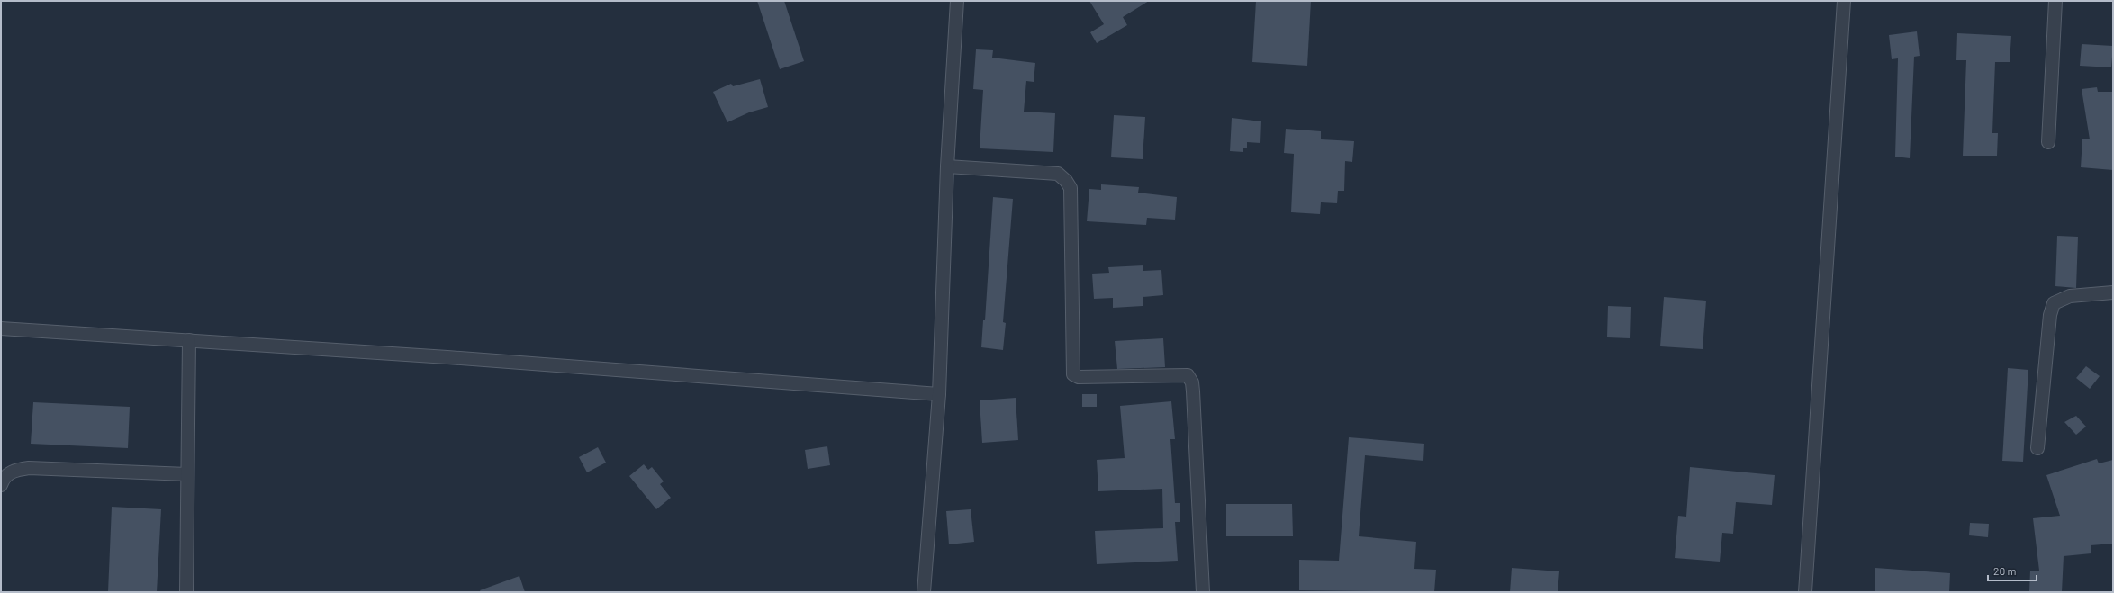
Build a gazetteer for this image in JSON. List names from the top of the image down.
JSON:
{
  "scale_bar": "20 m"
}
